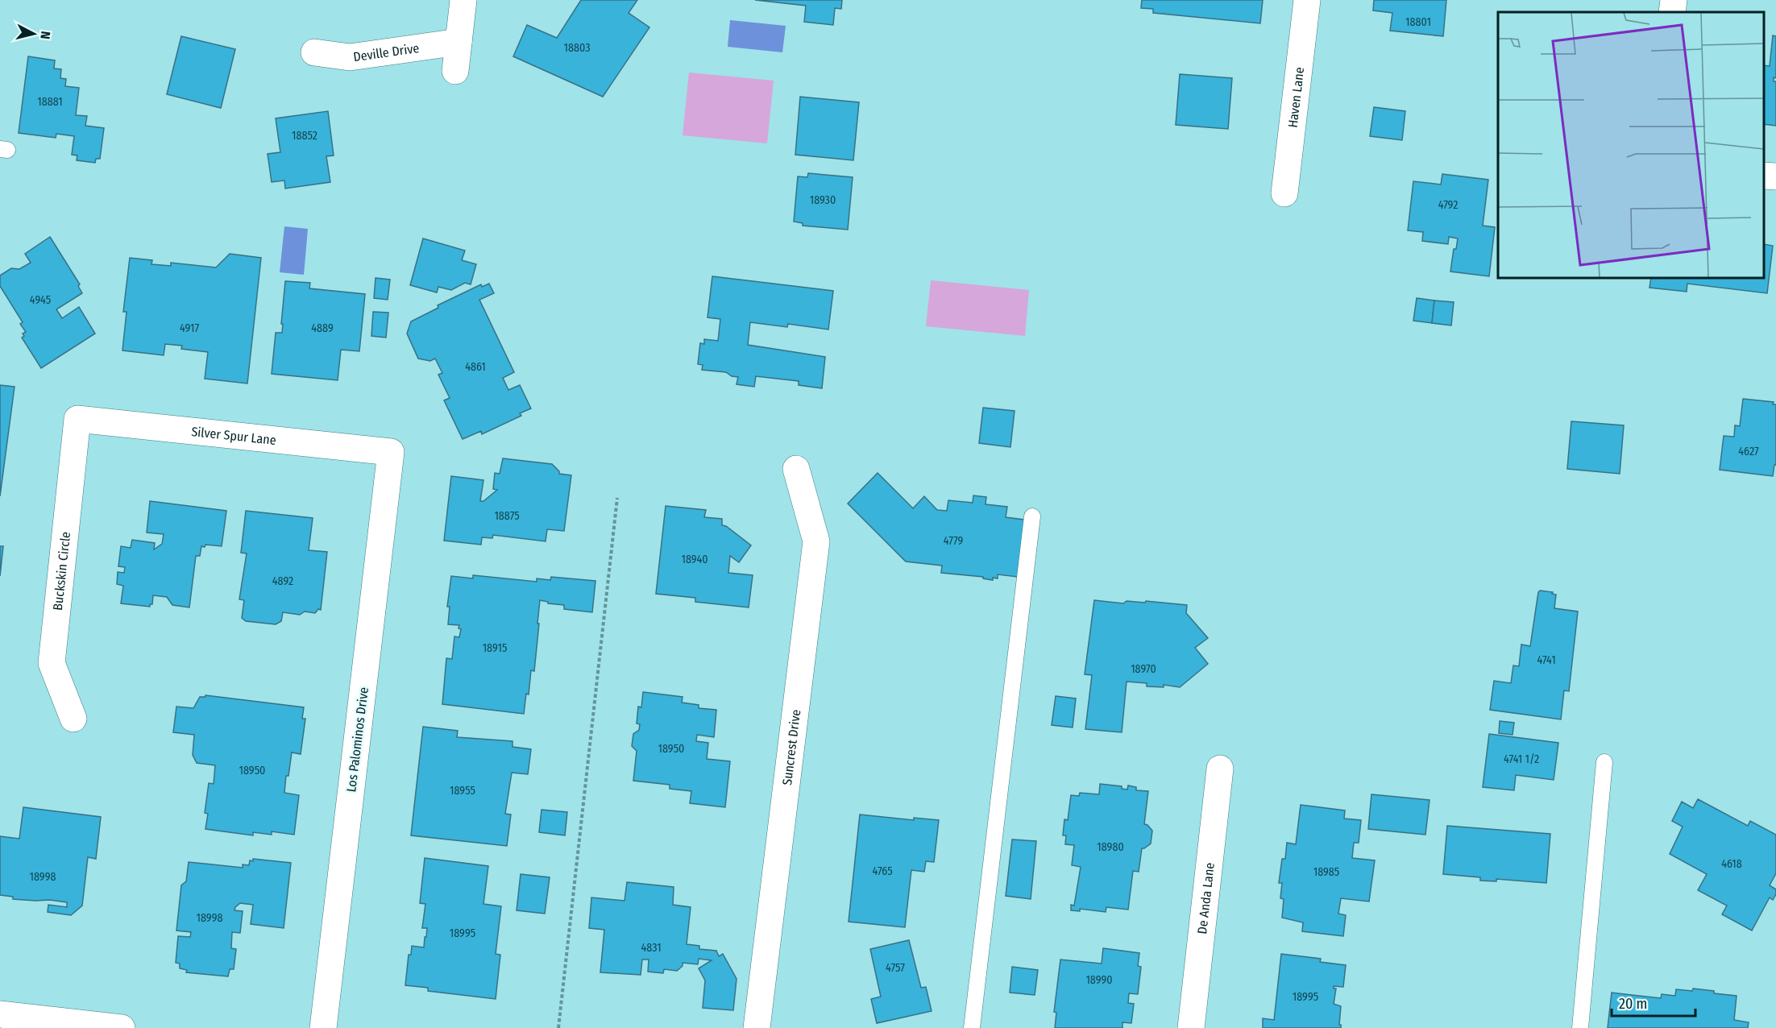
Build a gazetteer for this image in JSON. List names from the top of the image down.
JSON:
{
  "streets": {
    "street": [
      "Deville Drive",
      "Haven Lane",
      "Silver Spur Lane",
      "Buckskin Circle",
      "Los Palominos Drive",
      "Suncrest Drive",
      "De Anda Lane"
    ]
  },
  "crossings": [
    ["Silver Spur Lane", "Buckskin Circle"],
    ["Silver Spur Lane", "Los Palominos Drive"]
  ],
  "house_numbers": [
    "18801",
    "18803",
    "18881",
    "18852",
    "18930",
    "4792",
    "4945",
    "4917",
    "4889",
    "4861",
    "4627",
    "18875",
    "4779",
    "18940",
    "4892",
    "18915",
    "4741",
    "18970",
    "18950",
    "4741 1/2",
    "18950",
    "18955",
    "18980",
    "4618",
    "4765",
    "18985",
    "18998",
    "18998",
    "18995",
    "4831",
    "4757",
    "18990",
    "18995"
  ],
  "scale_bar": "20 m",
  "north": "right"
}
